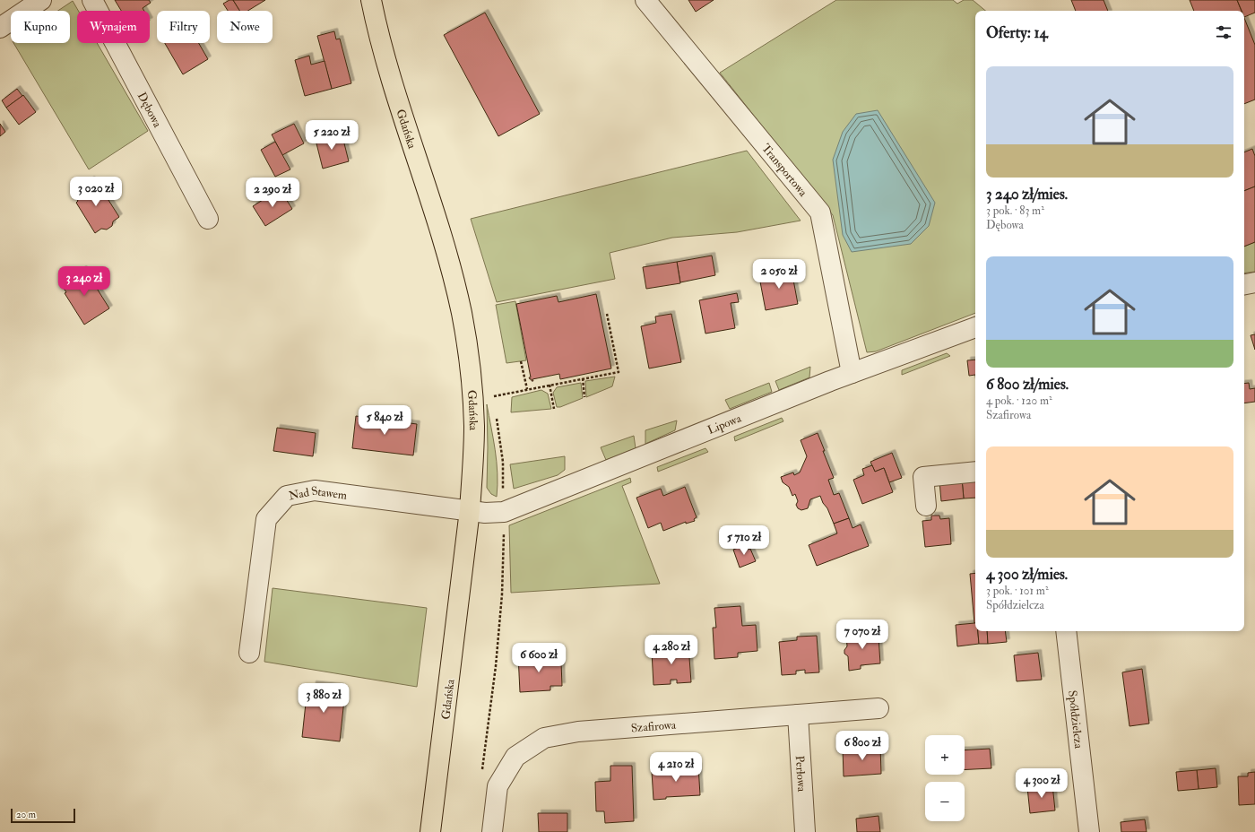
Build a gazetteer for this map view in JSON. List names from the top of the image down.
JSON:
{
  "streets": {
    "main road": ["Gdańska"],
    "street": [
      "Dębowa",
      "Transportowa",
      "Lipowa",
      "Nad Stawem",
      "Spółdzielcza",
      "Szafirowa",
      "Perłowa"
    ]
  },
  "crossings": [
    ["Gdańska", "Lipowa"],
    ["Gdańska", "Nad Stawem"],
    ["Transportowa", "Lipowa"],
    ["Lipowa", "Nad Stawem"],
    ["Szafirowa", "Perłowa"]
  ],
  "scale_bar": "20 m",
  "page": {
    "chip": [
      "Kupno",
      "Wynajem",
      "Filtry",
      "Nowe"
    ],
    "heading": "Oferty: 14",
    "list": [
      {
        "name": "3 240 zł/mies.",
        "note": "3 pok. · 83 m² · Dębowa"
      },
      {
        "name": "6 800 zł/mies.",
        "note": "4 pok. · 120 m² · Szafirowa"
      },
      {
        "name": "4 300 zł/mies.",
        "note": "3 pok. · 101 m² · Spółdzielcza"
      }
    ],
    "price": [
      "5 220 zł",
      "3 020 zł",
      "2 290 zł",
      "2 050 zł",
      "3 240 zł",
      "5 840 zł",
      "5 710 zł",
      "7 070 zł",
      "4 280 zł",
      "6 600 zł",
      "3 880 zł",
      "6 800 zł",
      "4 210 zł",
      "4 300 zł"
    ],
    "map_buttons": ["+", "−"],
    "scale": "20 m"
  }
}
